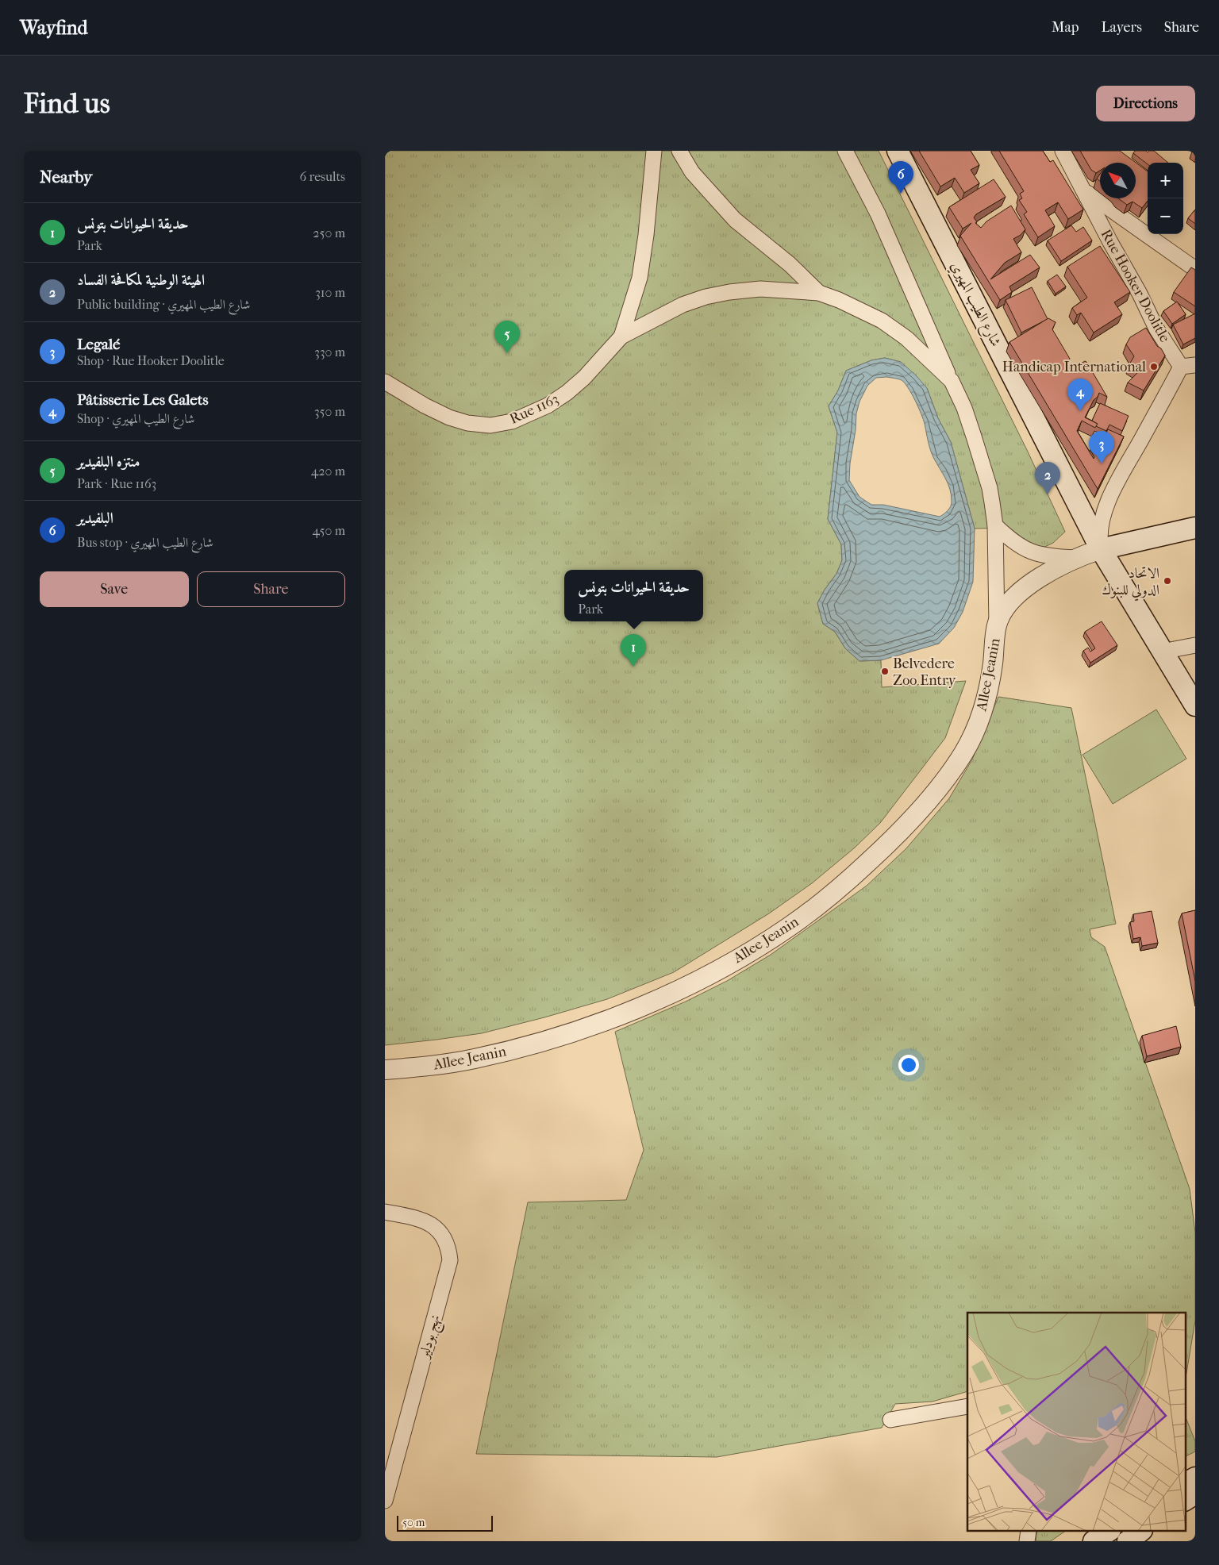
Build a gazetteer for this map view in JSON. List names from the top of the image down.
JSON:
{
  "streets": {
    "main road": ["شارع الطيب المهيري"],
    "street": [
      "Rue Hooker Doolitle",
      "Rue 1163",
      "Allee Jeanin",
      "نهج بودلير"
    ]
  },
  "crossings": [
    ["Rue Hooker Doolitle", "شارع الطيب المهيري"]
  ],
  "places": ["Handicap International", "الاتحاد الدولي للبنوك", "Belvedere Zoo Entry"],
  "scale_bar": "50 m",
  "north": "top left",
  "page": {
    "header": "Wayfind",
    "nav": ["Map", "Layers", "Share"],
    "buttons": [
      "Directions",
      ["Save", "Share"]
    ],
    "title": "Find us",
    "heading": ["Nearby", "6 results"],
    "pins": [
      "6",
      "5",
      "4",
      "3",
      "2",
      "1"
    ],
    "map_buttons": ["+", "−"],
    "list": [
      {
        "mark": "1",
        "name": "حديقة الحيوانات بتونس",
        "note": "Park",
        "value": "250 m"
      },
      {
        "mark": "2",
        "name": "الهيئة الوطنية لمكافحة الفساد",
        "note": "Public building · شارع الطيب المهيري",
        "value": "310 m"
      },
      {
        "mark": "3",
        "name": "Legalé",
        "note": "Shop · Rue Hooker Doolitle",
        "value": "330 m"
      },
      {
        "mark": "4",
        "name": "Pâtisserie Les Galets",
        "note": "Shop · شارع الطيب المهيري",
        "value": "350 m"
      },
      {
        "mark": "5",
        "name": "منتزه البلفيدير",
        "note": "Park · Rue 1163",
        "value": "420 m"
      },
      {
        "mark": "6",
        "name": "البلفيدير",
        "note": "Bus stop · شارع الطيب المهيري",
        "value": "450 m"
      }
    ],
    "popup": ["حديقة الحيوانات بتونس", "Park"],
    "scale": "50 m"
  }
}
